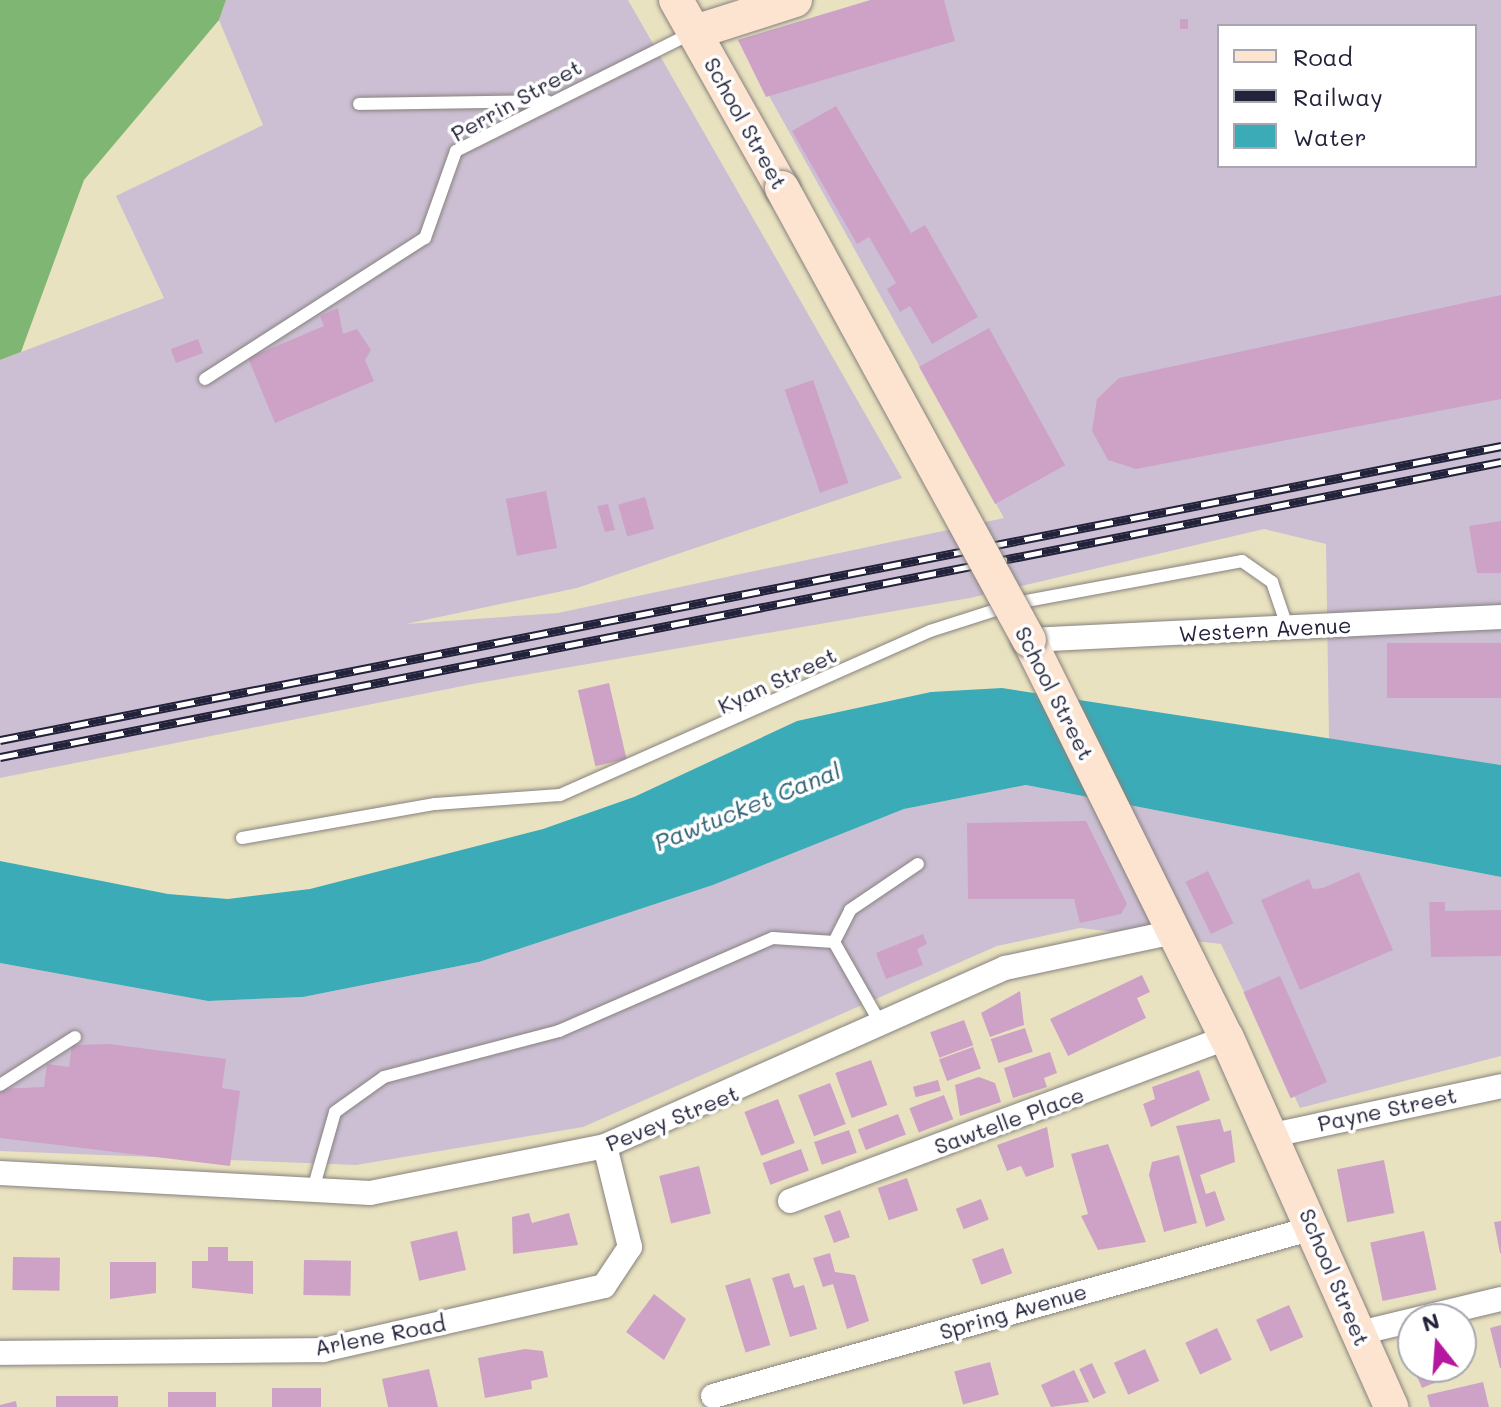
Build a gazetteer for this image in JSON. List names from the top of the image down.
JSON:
{
  "streets": {
    "main road": ["School Street"],
    "street": [
      "Western Avenue",
      "Payne Street",
      "Pevey Street",
      "Sawtelle Place",
      "Spring Avenue",
      "Arlene Road"
    ],
    "lane": ["Perrin Street", "Kyan Street"]
  },
  "crossings": [
    ["Perrin Street", "School Street"],
    ["School Street", "Western Avenue"],
    ["School Street", "Payne Street"],
    ["School Street", "Pevey Street"],
    ["School Street", "Sawtelle Place"],
    ["School Street", "Spring Avenue"],
    ["Western Avenue", "Kyan Street"],
    ["Pevey Street", "Arlene Road"]
  ],
  "water": ["Pawtucket Canal"],
  "legend": ["Road", "Railway", "Water"],
  "north": "top"
}
